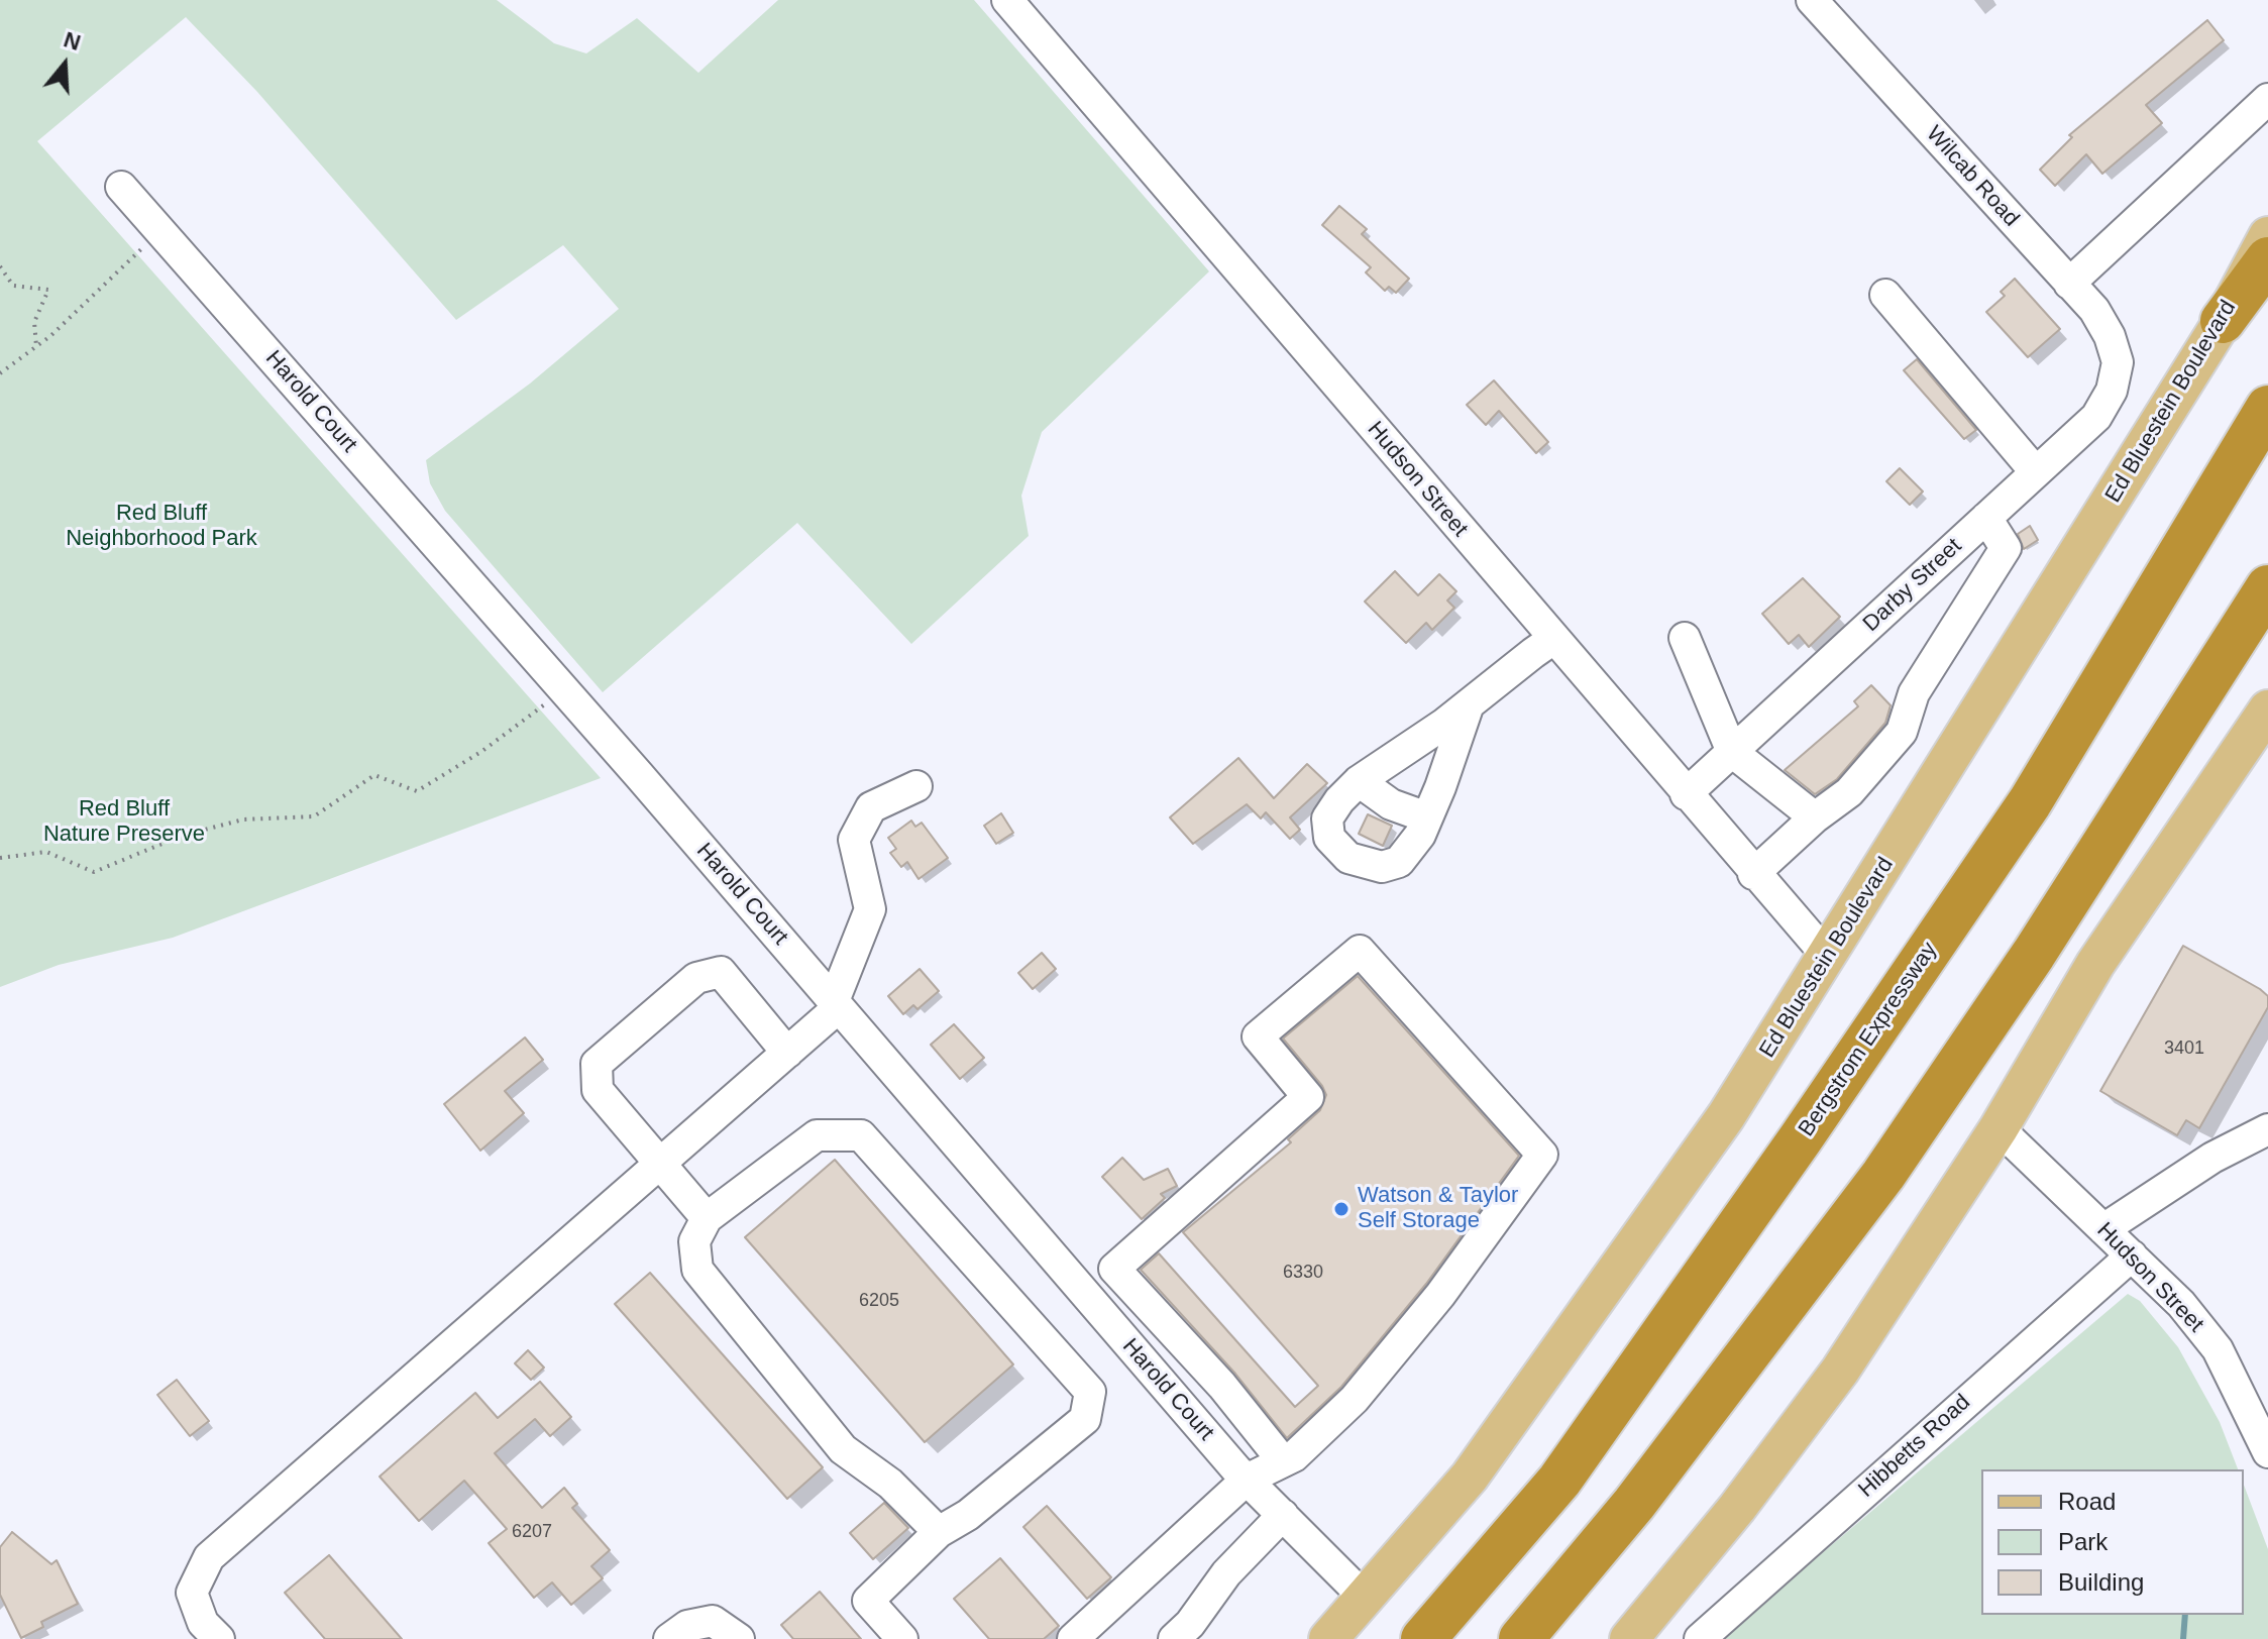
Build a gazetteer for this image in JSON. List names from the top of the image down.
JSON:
{
  "streets": {
    "highway": ["Bergstrom Expressway"],
    "main road": ["Ed Bluestein Boulevard"],
    "street": [
      "Wilcab Road",
      "Harold Court",
      "Hudson Street",
      "Darby Street",
      "Hibbetts Road"
    ]
  },
  "crossings": [
    ["Wilcab Road", "Darby Street"],
    ["Harold Court", "Ed Bluestein Boulevard"],
    ["Ed Bluestein Boulevard", "Hudson Street"],
    ["Hudson Street", "Darby Street"],
    ["Hudson Street", "Hibbetts Road"]
  ],
  "parks": ["Red Bluff Neighborhood Park", "Red Bluff Nature Preserve"],
  "places": ["Watson & Taylor Self Storage"],
  "house_numbers": [
    "3401",
    "6330",
    "6205",
    "6207"
  ],
  "legend": ["Road", "Park", "Building"],
  "north": "top"
}
